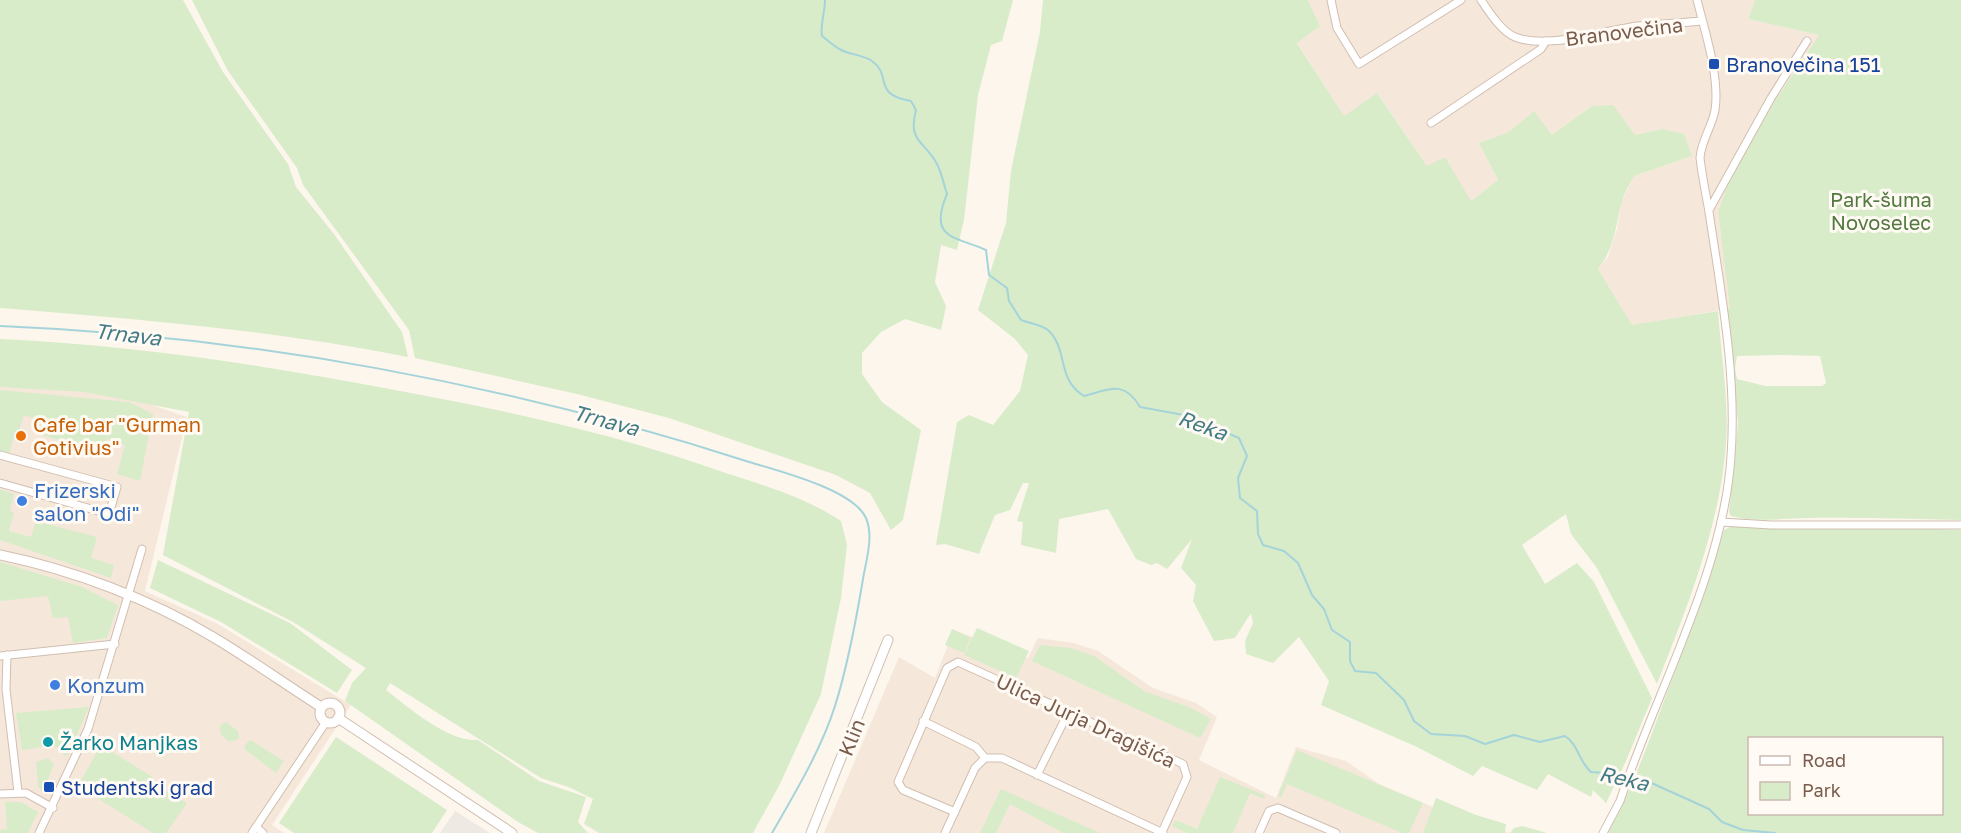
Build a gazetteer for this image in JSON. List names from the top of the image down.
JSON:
{
  "streets": {
    "street": ["Branovečina", "Ulica Jurja Dragišića", "Klin"]
  },
  "water": ["Trnava", "Reka"],
  "parks": ["Park-šuma Novoselec"],
  "places": {
    "transit": ["Branovečina 151", "Studentski grad"],
    "other": [
      "Cafe bar \"Gurman Gotivius\"",
      "Frizerski salon \"Odi\"",
      "Konzum",
      "Žarko Manjkas"
    ]
  },
  "legend": ["Road", "Park"]
}
